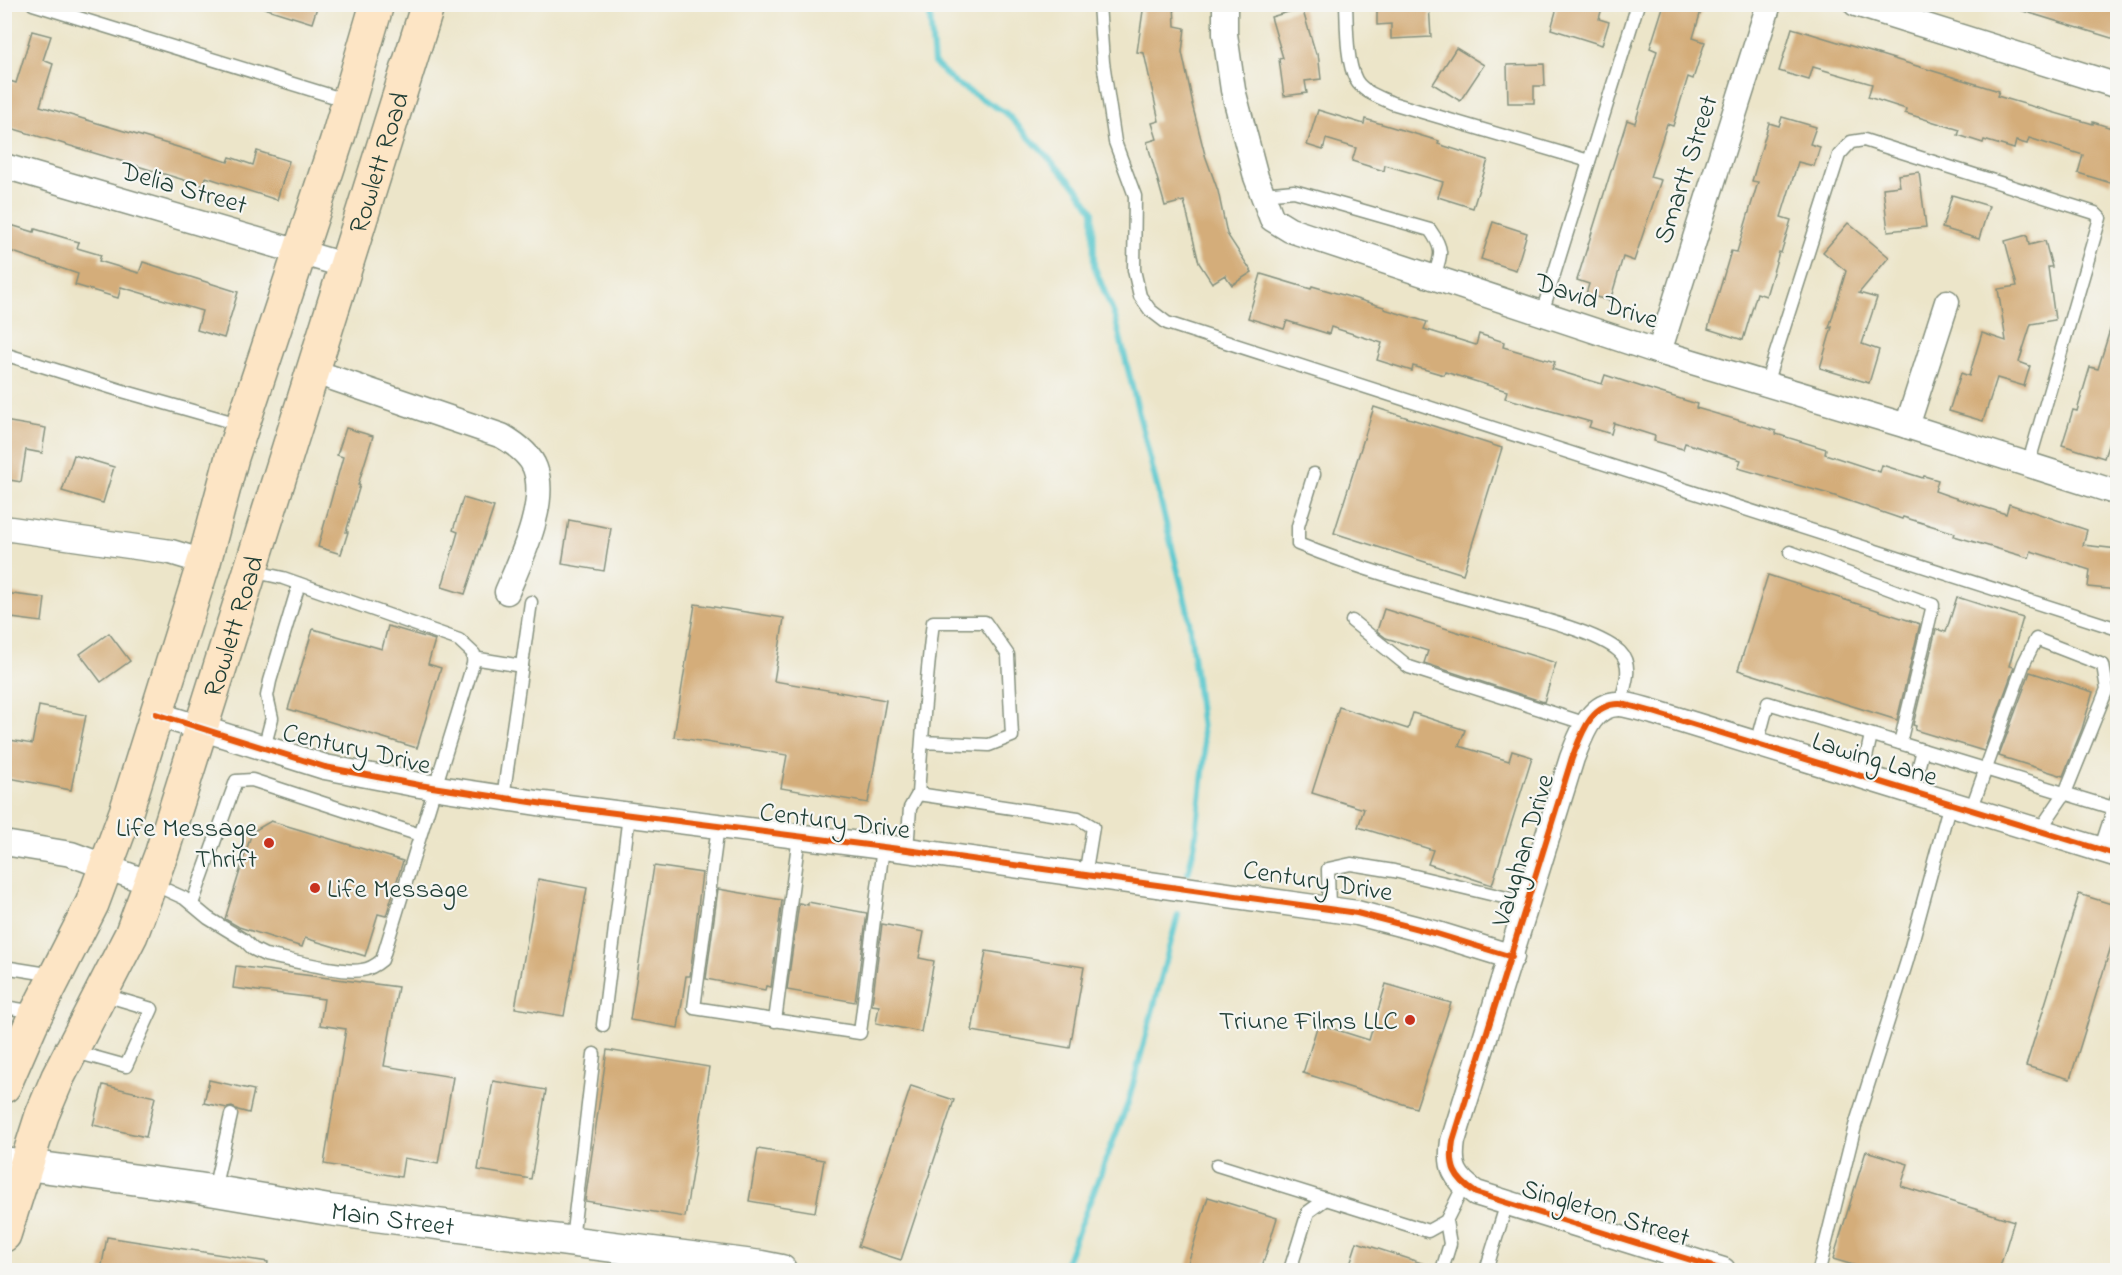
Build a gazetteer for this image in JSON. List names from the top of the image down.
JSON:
{
  "streets": {
    "main road": ["Rowlett Road"],
    "street": [
      "Smartt Street",
      "Delia Street",
      "David Drive",
      "Century Drive",
      "Lawing Lane",
      "Vaughan Drive",
      "Singleton Street",
      "Main Street"
    ]
  },
  "crossings": [
    ["Rowlett Road", "Delia Street"],
    ["Rowlett Road", "Century Drive"],
    ["Rowlett Road", "Main Street"],
    ["Smartt Street", "David Drive"],
    ["Century Drive", "Vaughan Drive"],
    ["Lawing Lane", "Vaughan Drive"],
    ["Vaughan Drive", "Singleton Street"]
  ],
  "places": ["Life Message Thrift", "Life Message", "Triune Films LLC"]
}
